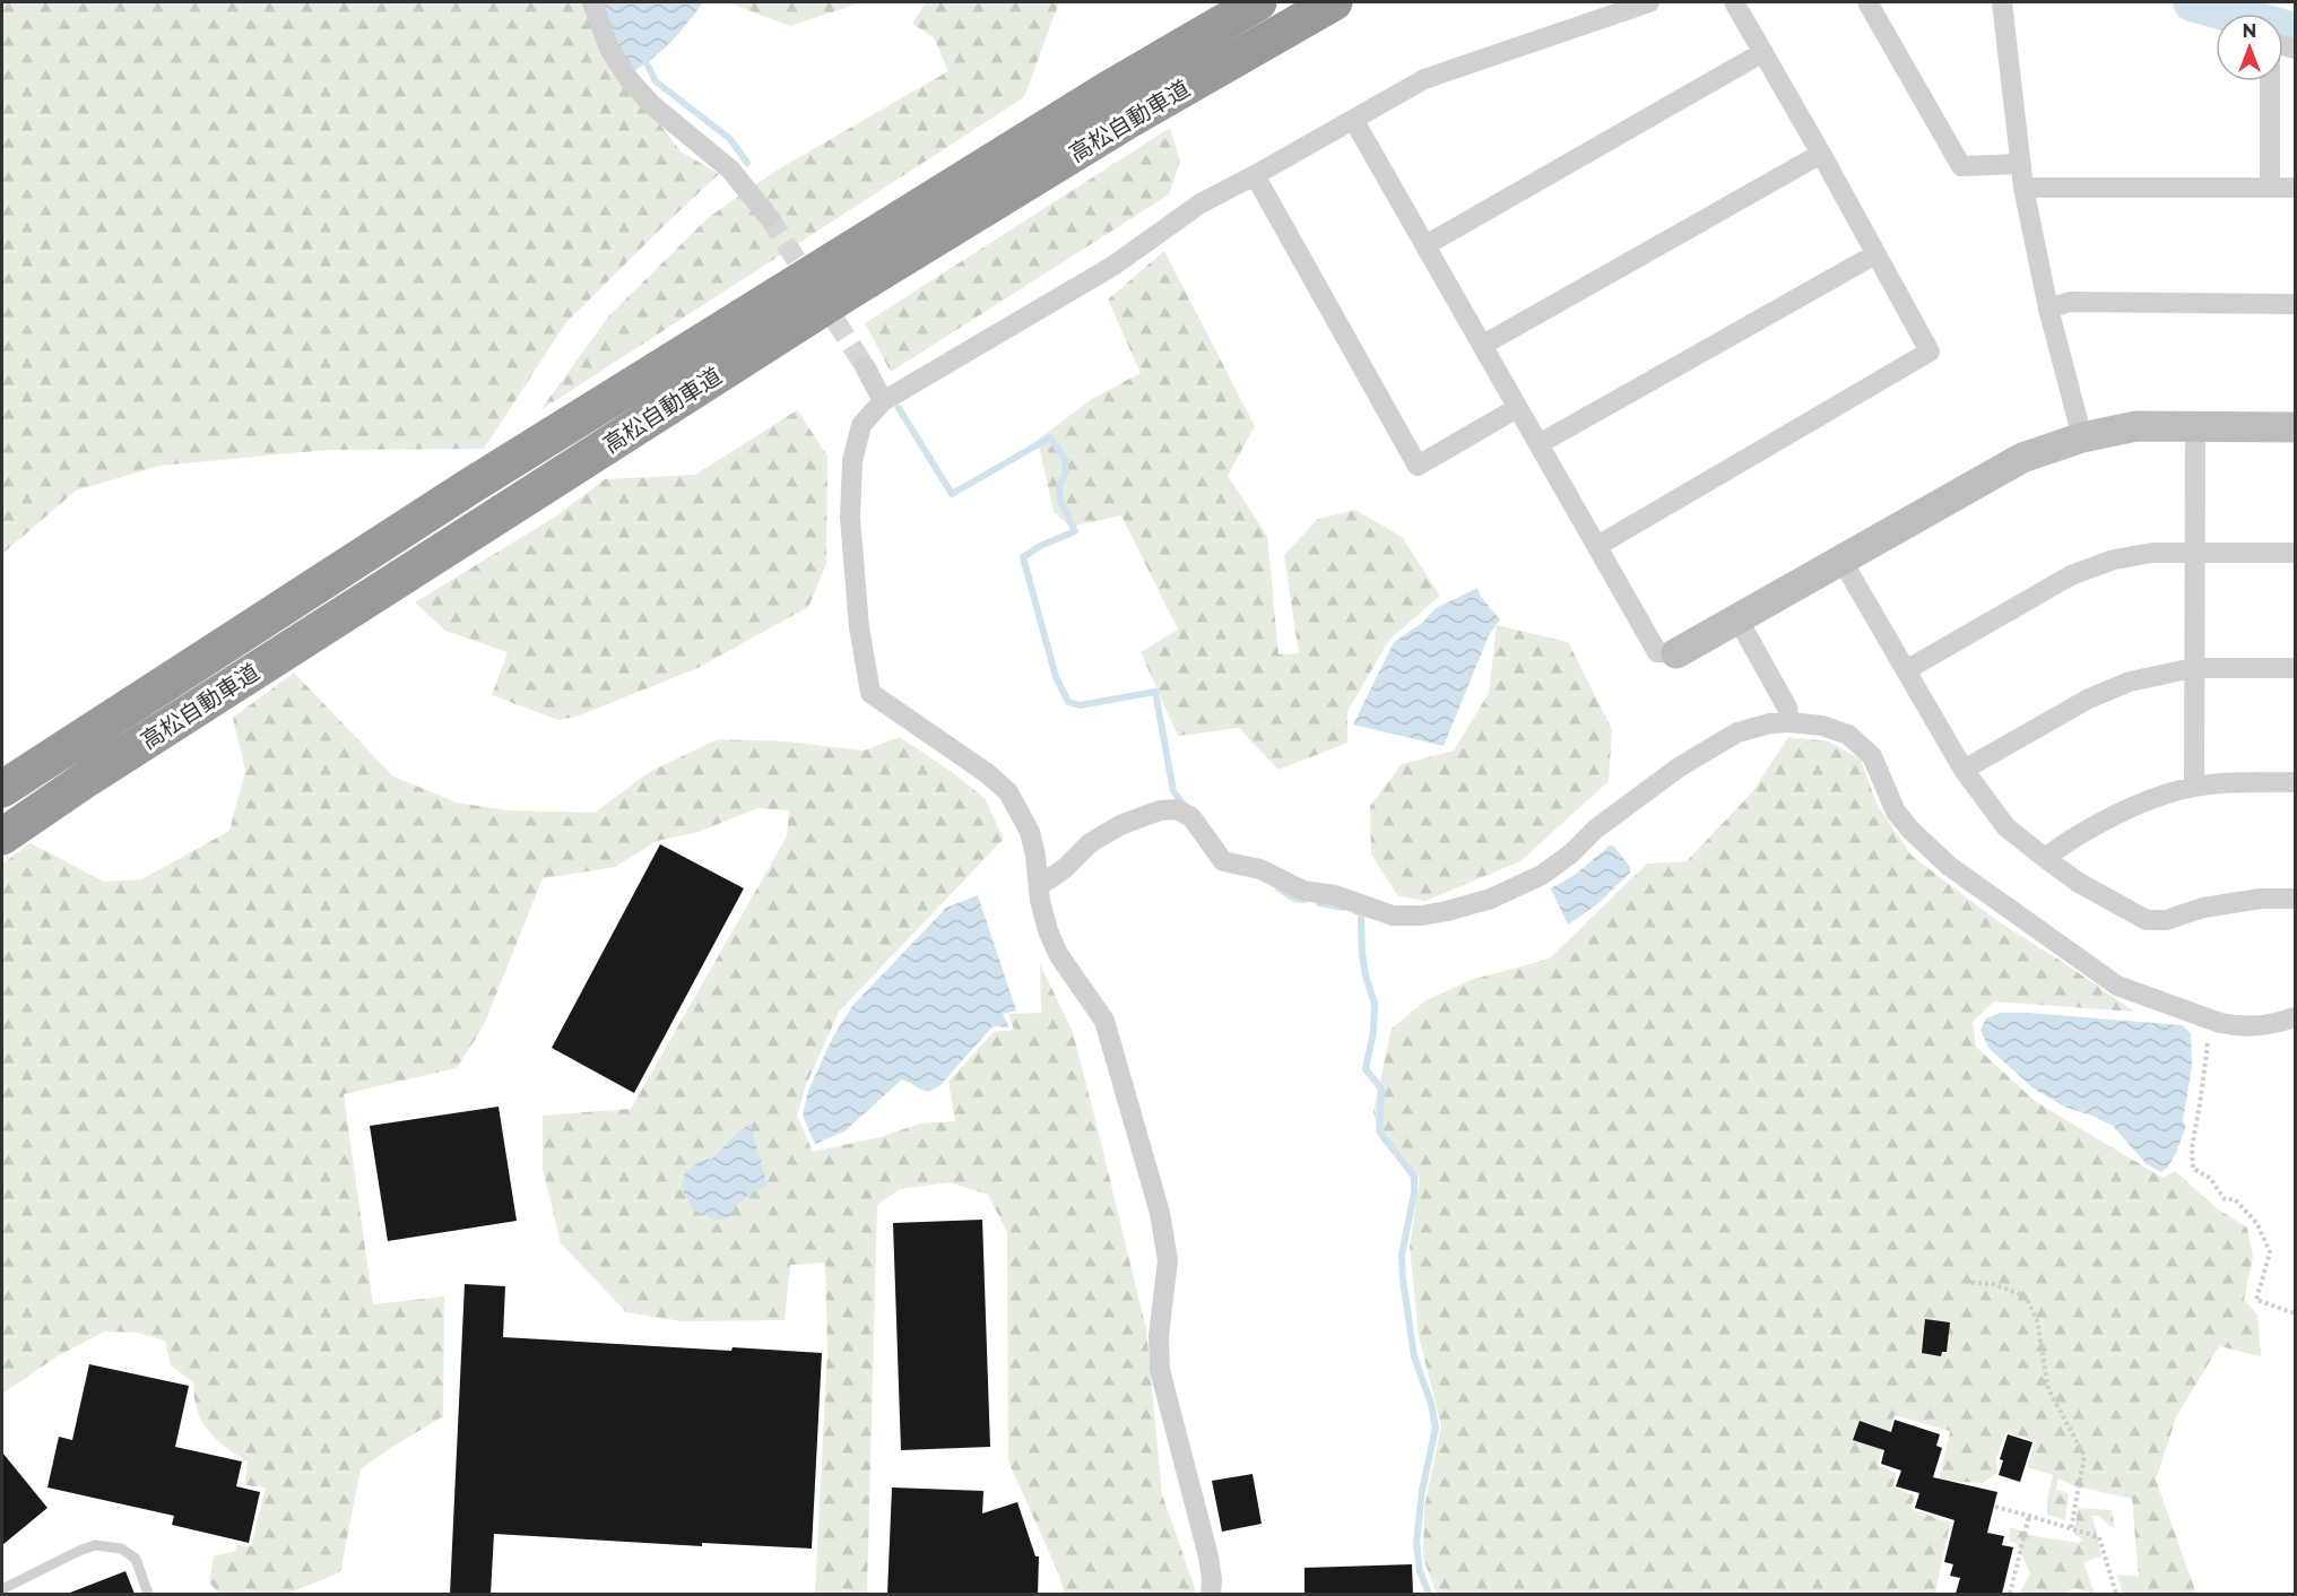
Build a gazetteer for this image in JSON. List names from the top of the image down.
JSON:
{
  "streets": {
    "highway": ["高松自動車道"]
  },
  "north": "top"
}
